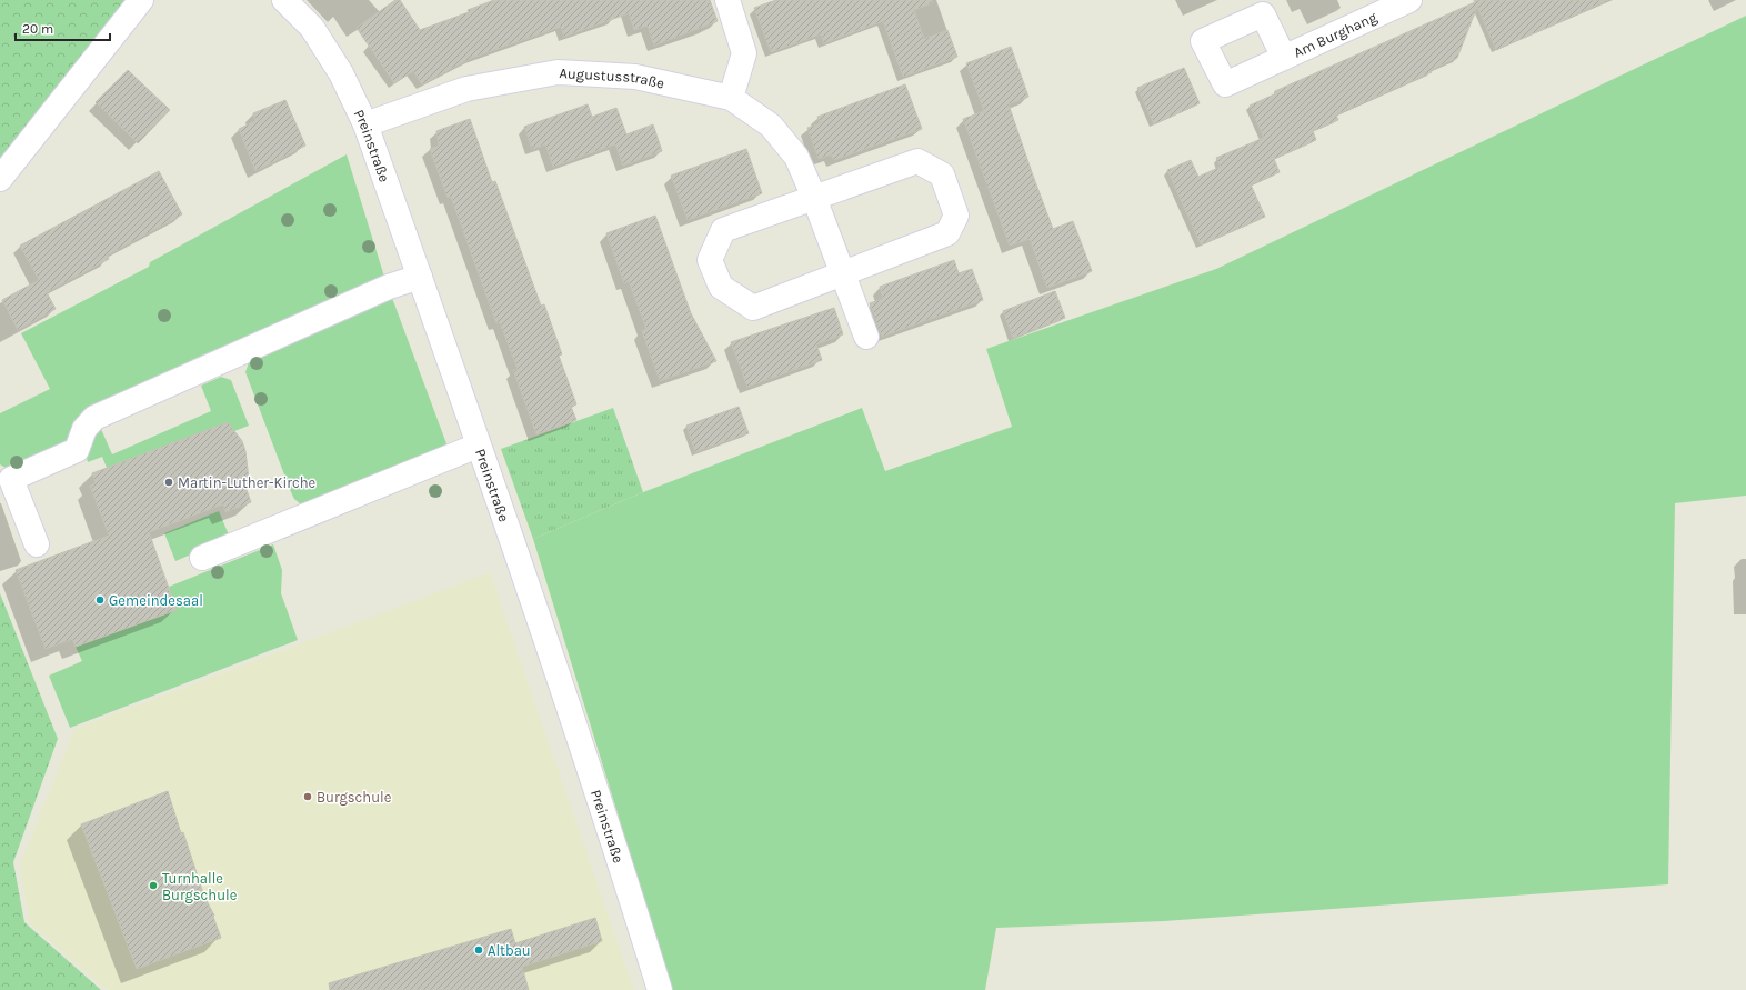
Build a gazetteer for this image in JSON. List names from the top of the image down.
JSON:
{
  "streets": {
    "street": ["Am Burghang", "Augustusstraße", "Preinstraße"]
  },
  "crossings": [
    ["Augustusstraße", "Preinstraße"]
  ],
  "places": [
    "Martin-Luther-Kirche",
    "Gemeindesaal",
    "Burgschule",
    "Turnhalle Burgschule",
    "Altbau"
  ],
  "scale_bar": "20 m"
}
